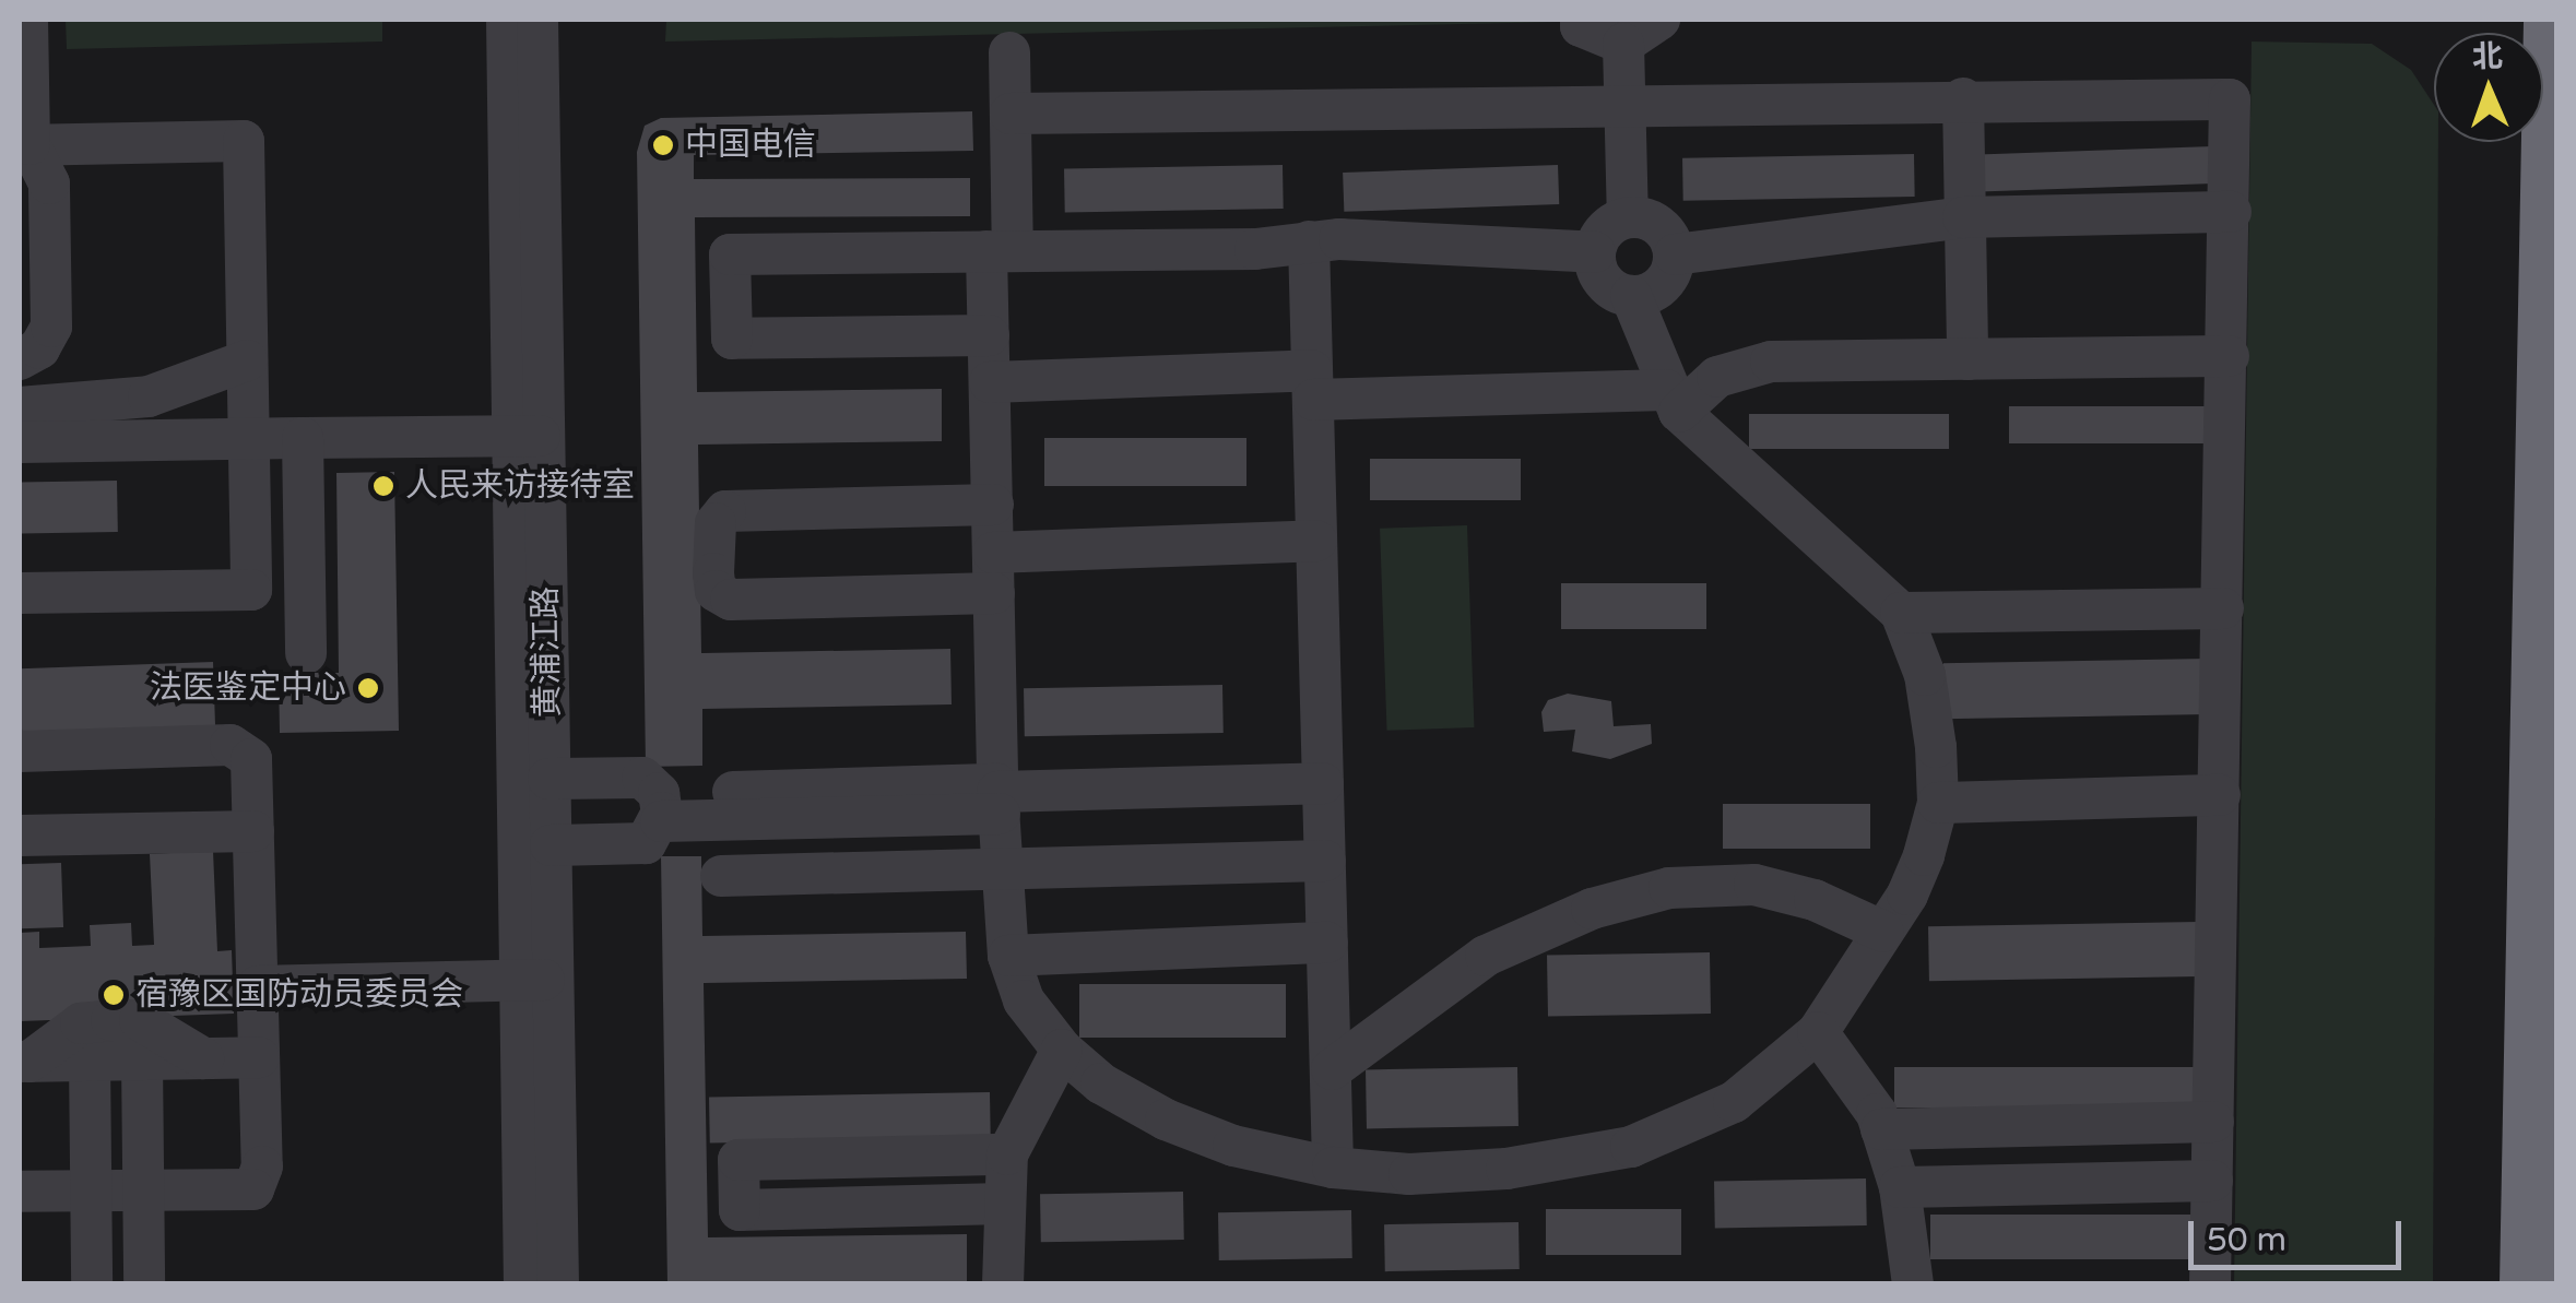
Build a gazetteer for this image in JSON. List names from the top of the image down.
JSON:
{
  "streets": {
    "street": ["黄浦江路"]
  },
  "places": [
    "中国电信",
    "人民来访接待室",
    "法医鉴定中心",
    "宿豫区国防动员委员会"
  ],
  "scale_bar": "50 m",
  "north": "top"
}
